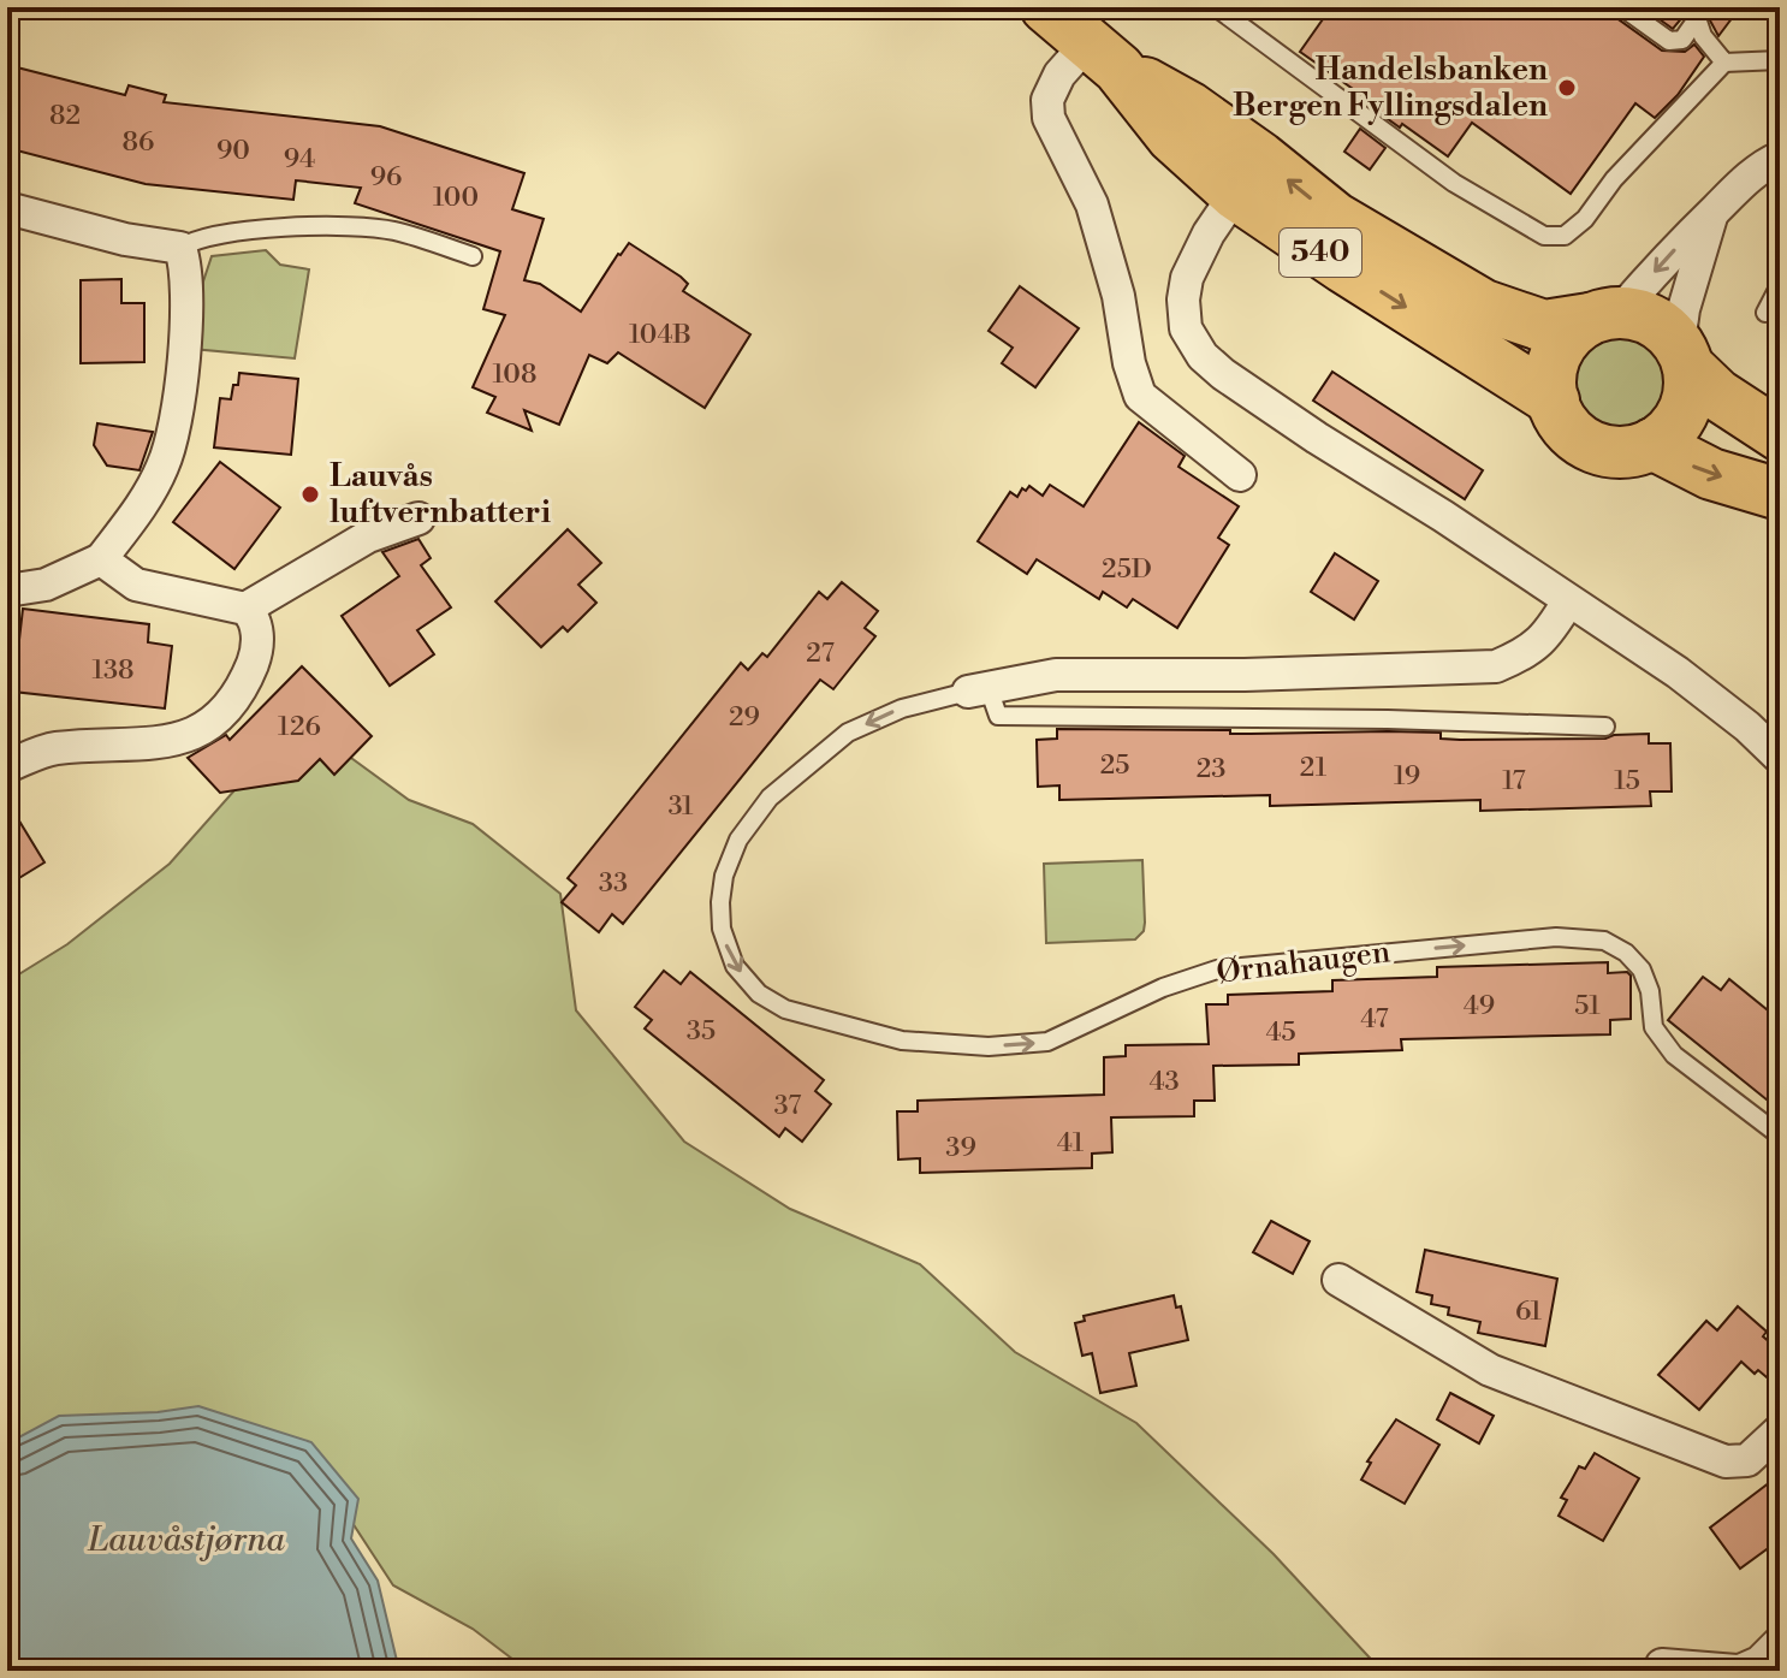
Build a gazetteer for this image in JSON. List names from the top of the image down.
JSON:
{
  "streets": {
    "main road": ["540"],
    "street": ["Ørnahaugen"]
  },
  "water": ["Lauvåstjørna"],
  "places": ["Handelsbanken Bergen Fyllingsdalen", "Lauvås luftvernbatteri"],
  "house_numbers": [
    "82",
    "86",
    "90",
    "94",
    "96",
    "100",
    "104B",
    "108",
    "25D",
    "27",
    "138",
    "29",
    "126",
    "25",
    "21",
    "23",
    "19",
    "17",
    "15",
    "31",
    "33",
    "49",
    "51",
    "47",
    "35",
    "45",
    "43",
    "37",
    "41",
    "39",
    "61"
  ]
}
